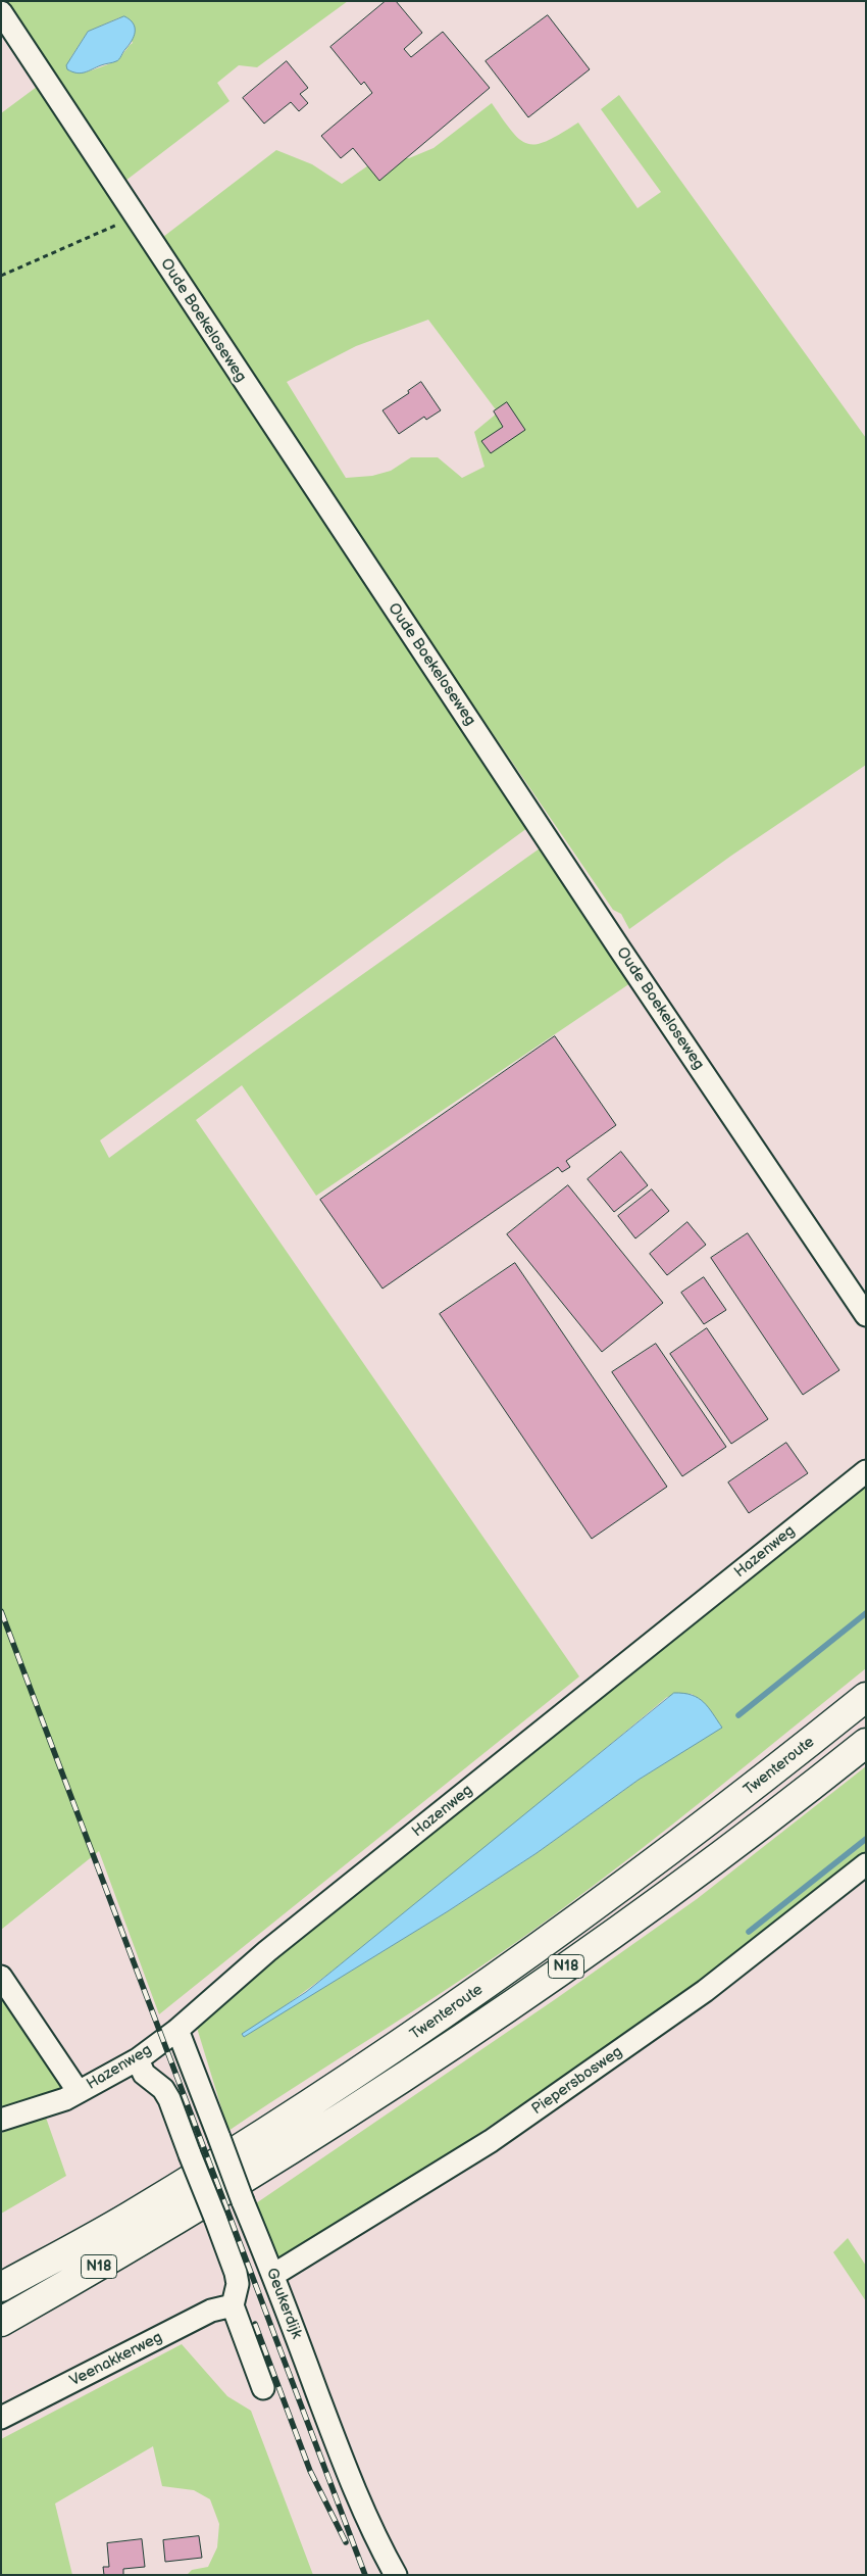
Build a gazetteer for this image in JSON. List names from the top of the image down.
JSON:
{
  "streets": {
    "highway": ["Twenteroute", "N18"],
    "street": [
      "Oude Boekeloseweg",
      "Hazenweg",
      "Piepersbosweg",
      "Geukerdijk",
      "Veenakkerweg"
    ]
  },
  "crossings": [
    ["Hazenweg", "Geukerdijk"],
    ["Piepersbosweg", "Geukerdijk"]
  ]
}
